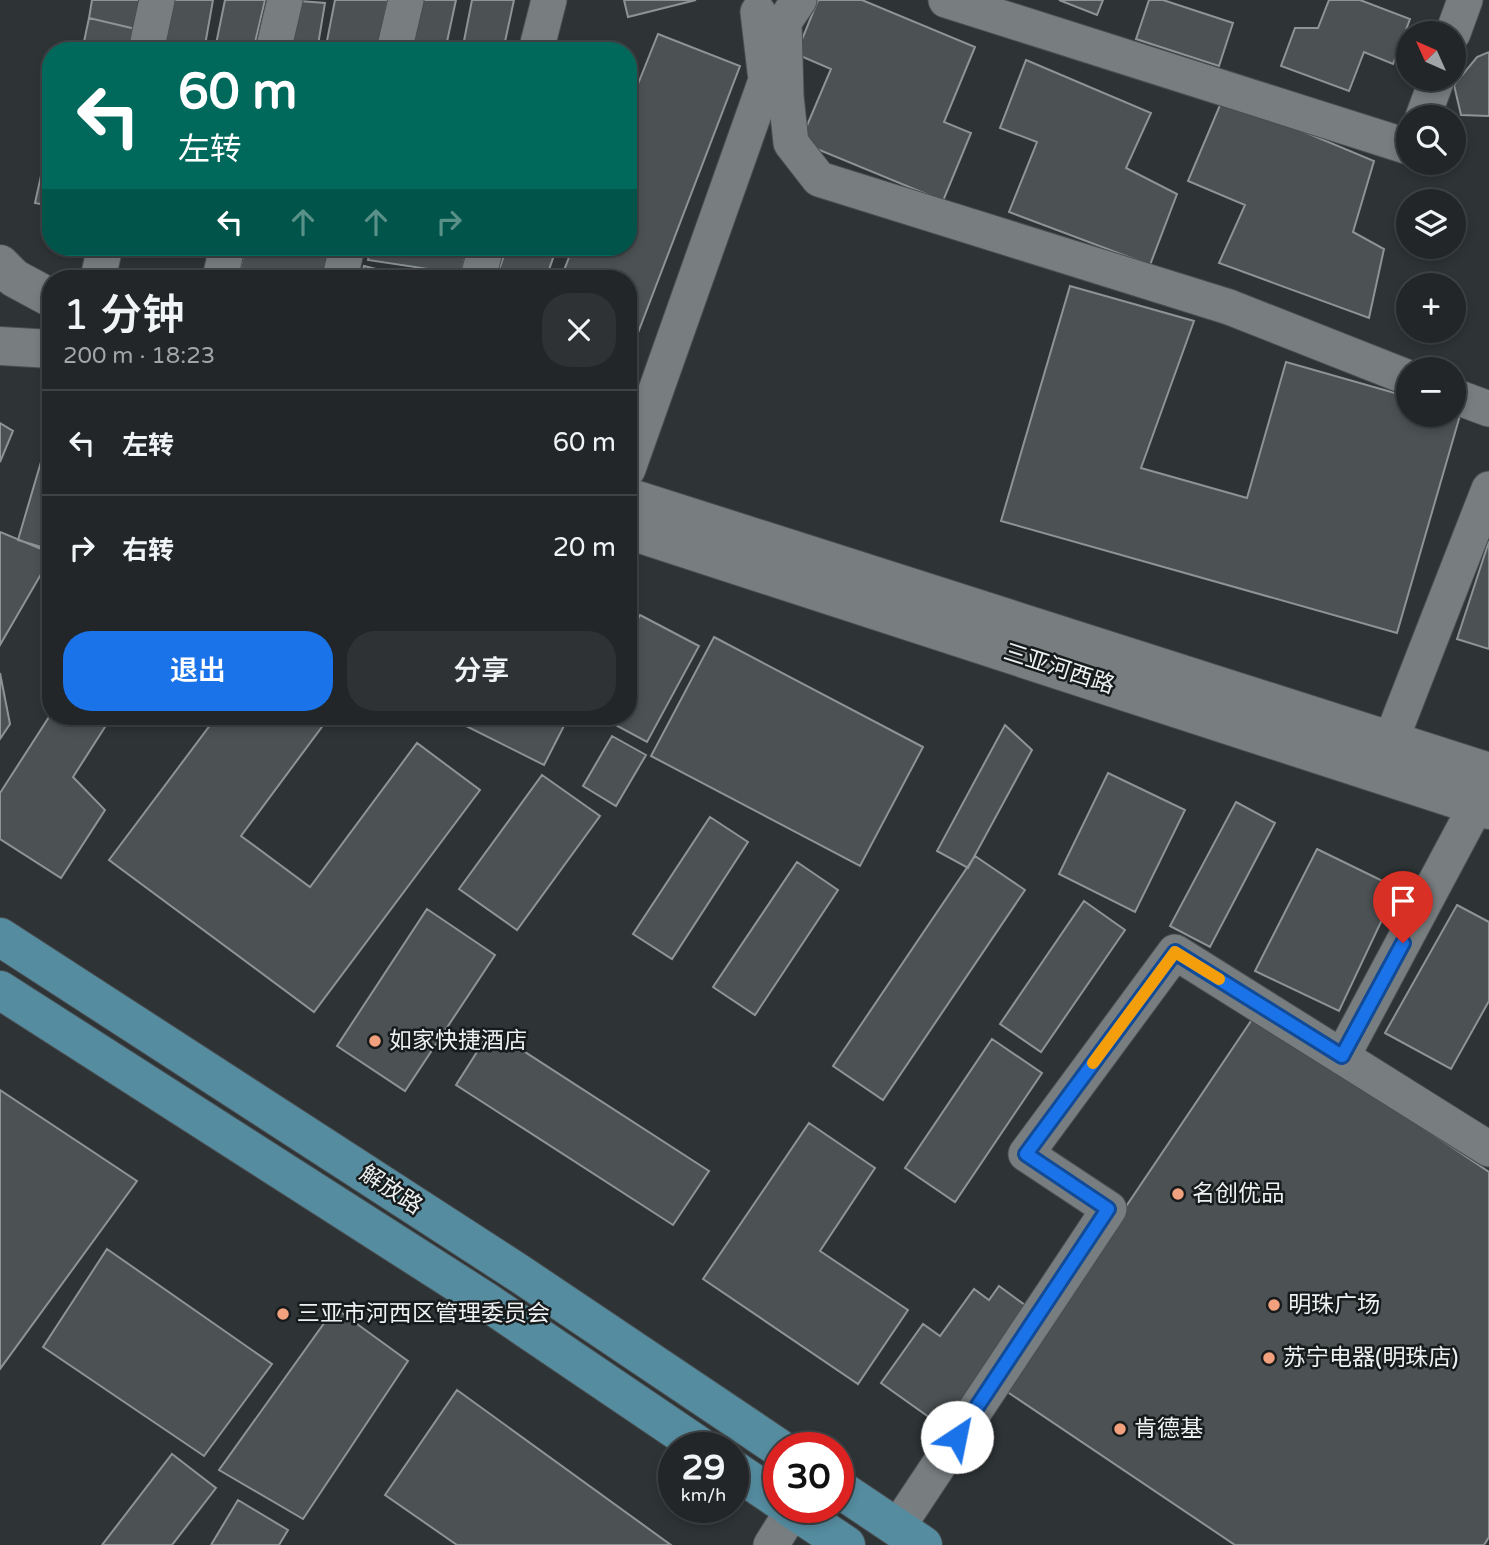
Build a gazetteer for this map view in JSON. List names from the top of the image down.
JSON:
{
  "streets": {
    "main road": ["三亚河西路", "解放路"]
  },
  "places": [
    "如家快捷酒店",
    "名创优品",
    "明珠广场",
    "三亚市河西区管理委员会",
    "苏宁电器(明珠店)",
    "肯德基"
  ],
  "north": "top left",
  "page": {
    "map_buttons": ["+", "−"],
    "turn": ["60 m", "左转"],
    "heading": ["1 分钟", "200 m · 18:23"],
    "list": [
      {
        "name": "左转",
        "value": "60 m"
      },
      {
        "name": "右转",
        "value": "20 m"
      }
    ],
    "buttons": ["退出", "分享"],
    "speed": "29 km/h",
    "limit": "30"
  }
}
